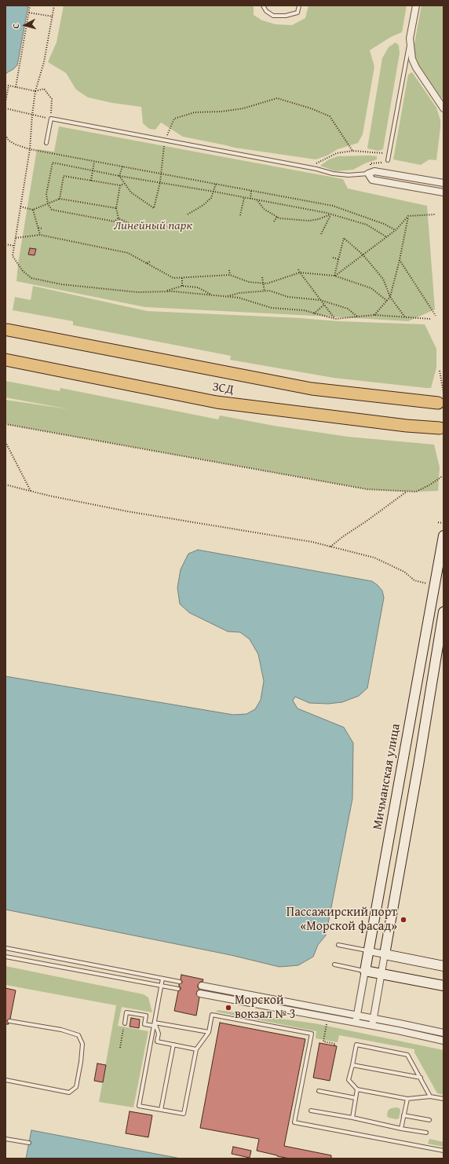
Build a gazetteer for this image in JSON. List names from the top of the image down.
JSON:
{
  "streets": {
    "highway": ["ЗСД"],
    "main road": ["Мичманская улица"]
  },
  "parks": ["Линейный парк"],
  "places": ["Пассажирский порт «Морской фасад»", "Морской вокзал № 3"],
  "north": "left"
}
